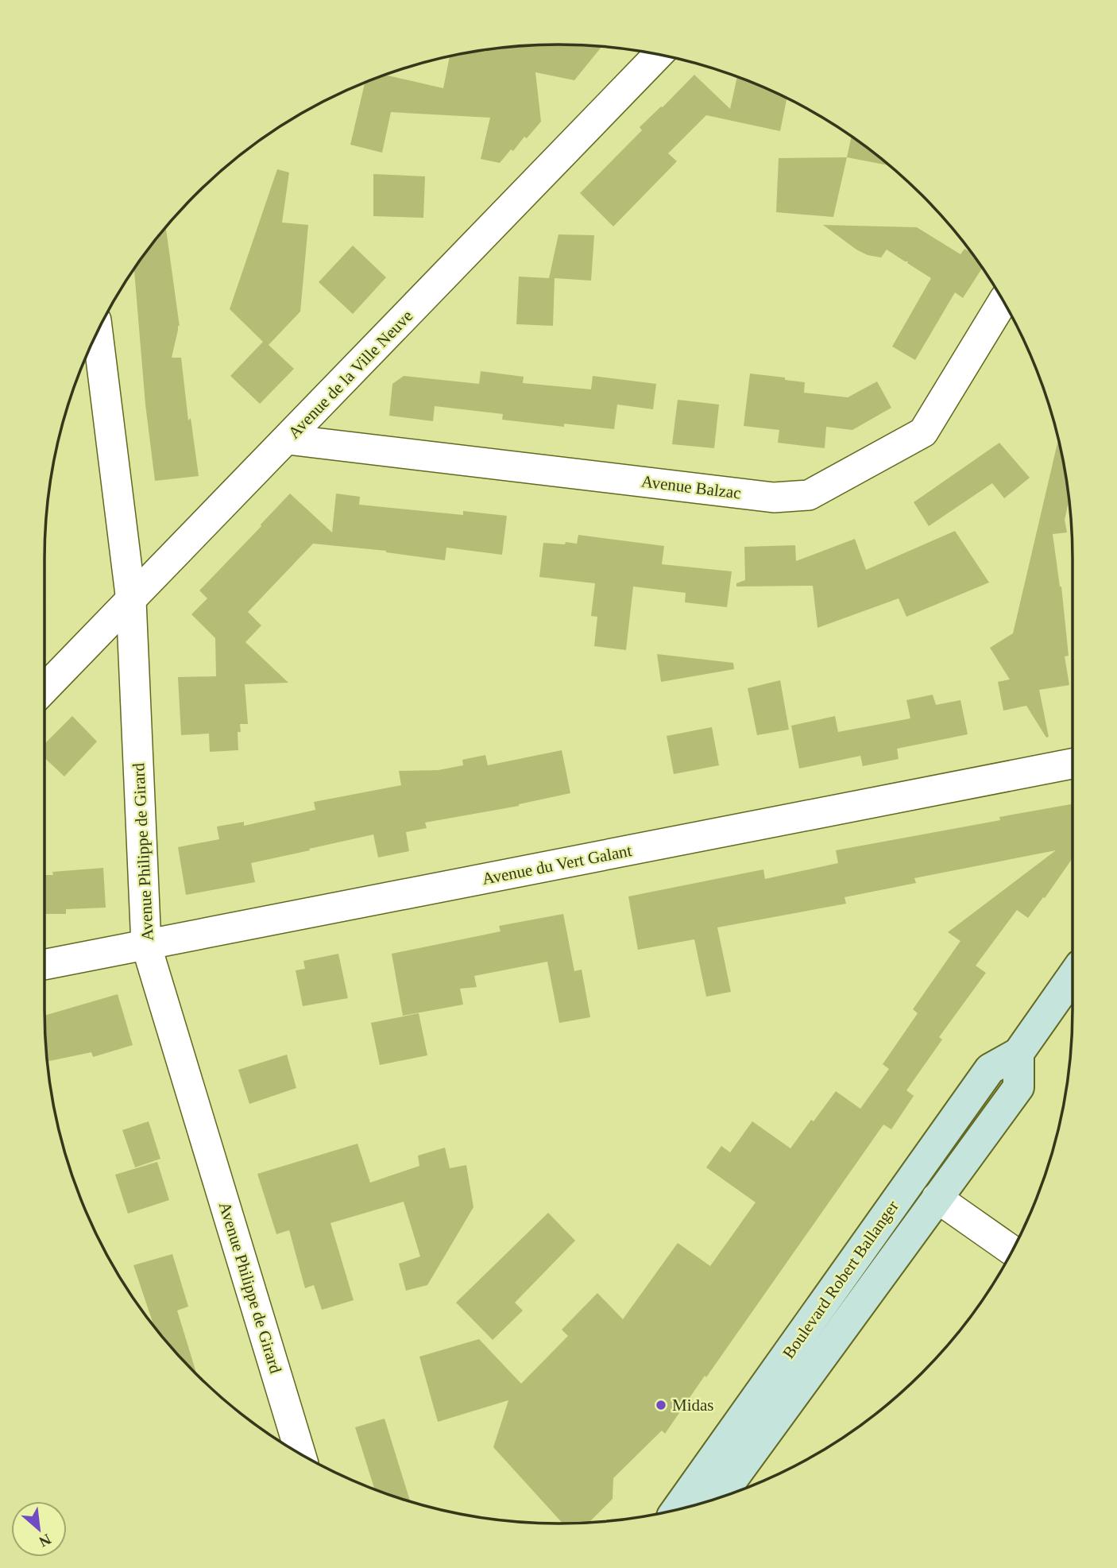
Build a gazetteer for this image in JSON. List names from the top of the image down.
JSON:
{
  "streets": {
    "main road": ["Boulevard Robert Ballanger"],
    "street": [
      "Avenue de la Ville Neuve",
      "Avenue Balzac",
      "Avenue Philippe de Girard",
      "Avenue du Vert Galant"
    ]
  },
  "crossings": [
    ["Avenue de la Ville Neuve", "Avenue Balzac"],
    ["Avenue de la Ville Neuve", "Avenue Philippe de Girard"],
    ["Avenue Philippe de Girard", "Avenue du Vert Galant"]
  ],
  "places": ["Midas"],
  "north": "bottom right"
}
